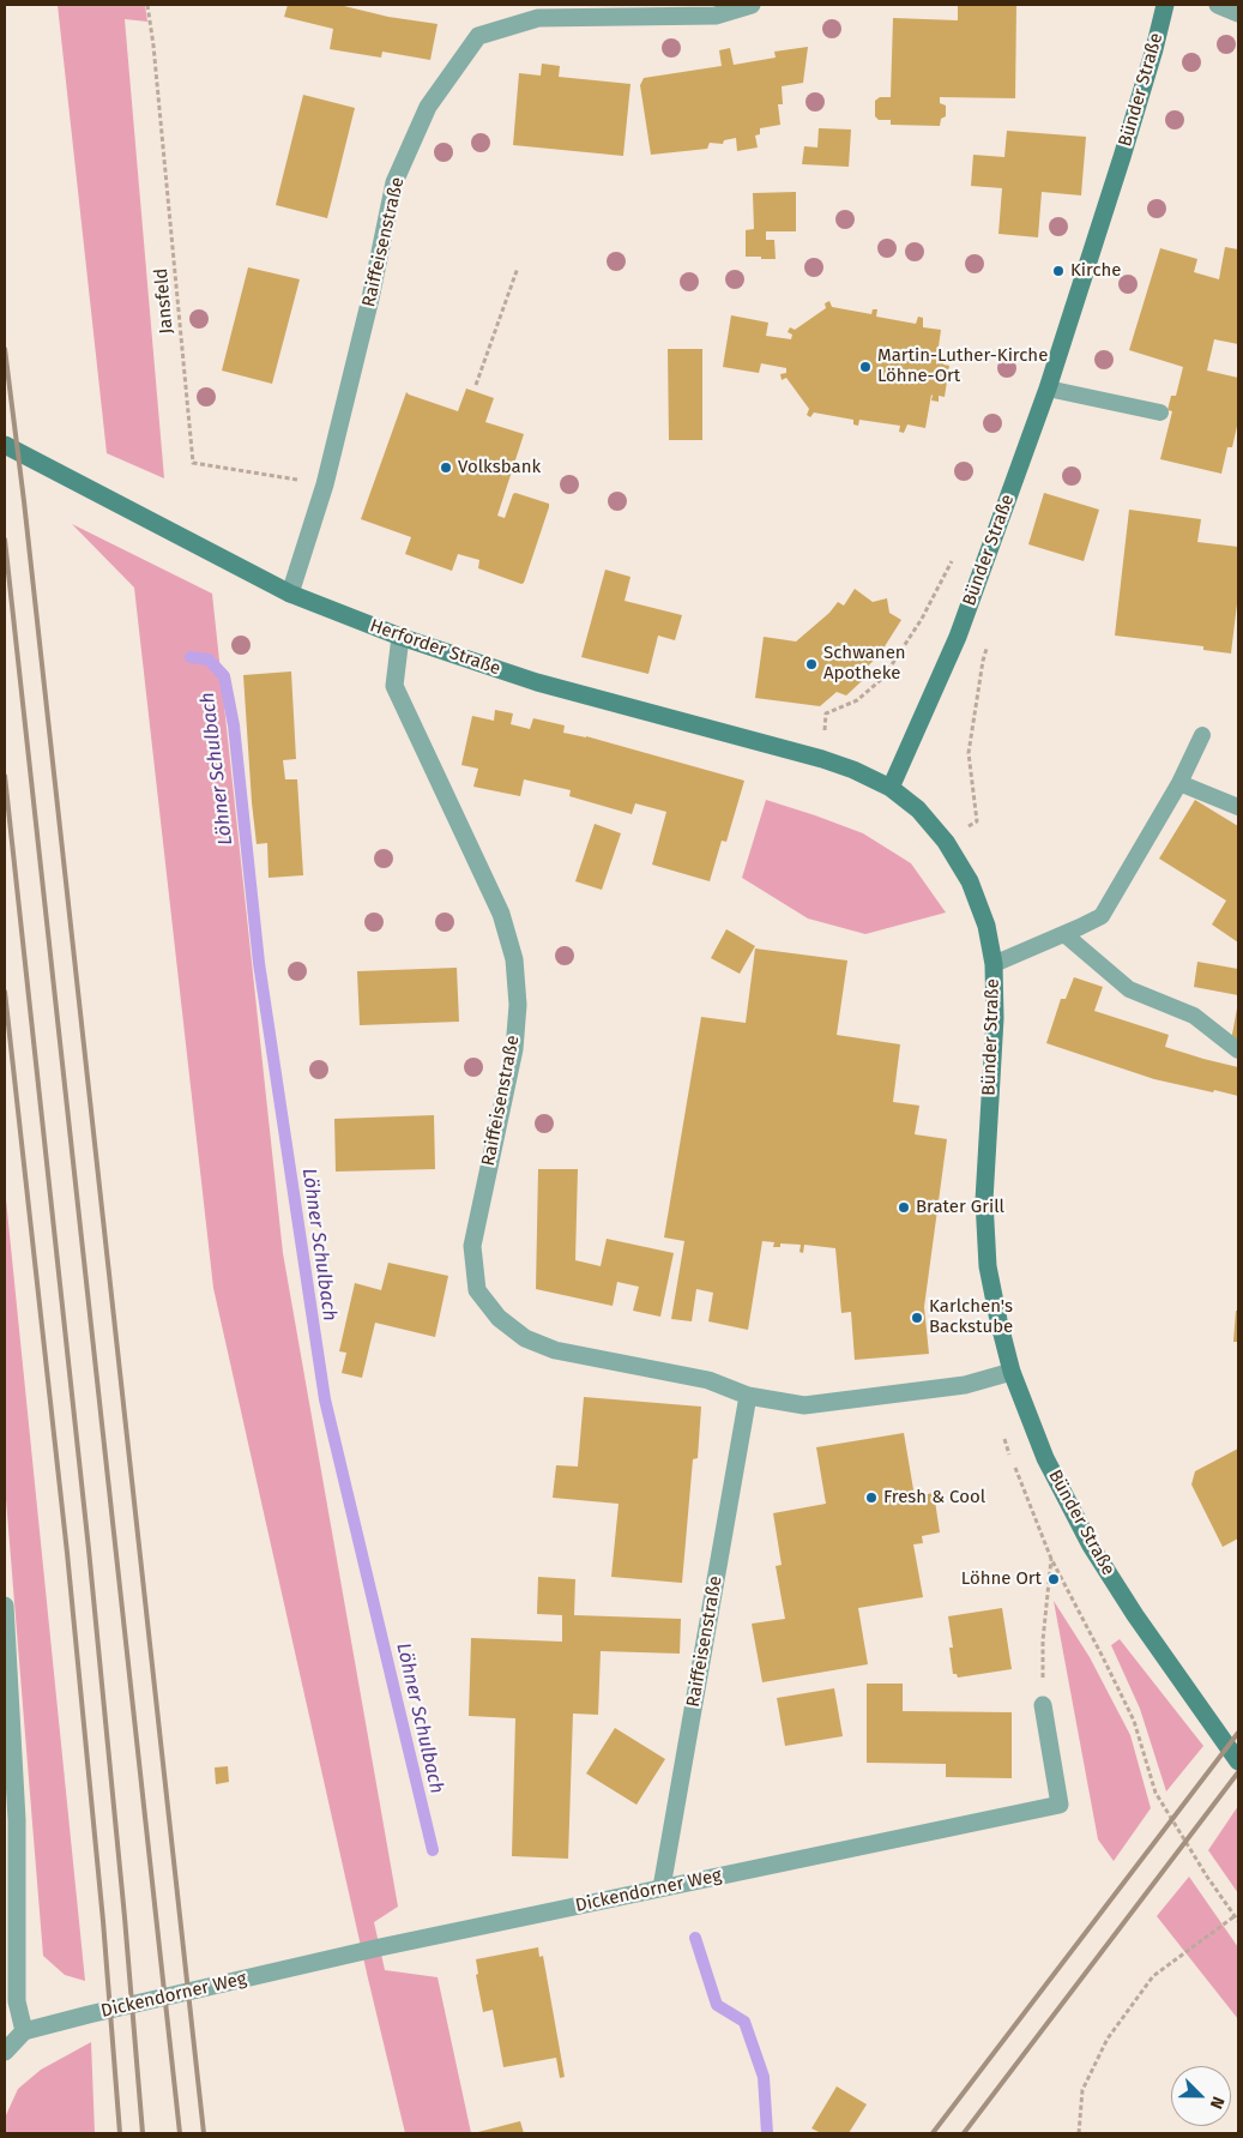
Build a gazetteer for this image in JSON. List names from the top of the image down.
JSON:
{
  "streets": {
    "main road": ["Bünder Straße", "Herforder Straße"],
    "street": ["Raiffeisenstraße", "Dickendorner Weg"],
    "path": ["Jansfeld"]
  },
  "crossings": [
    ["Bünder Straße", "Raiffeisenstraße"],
    ["Bünder Straße", "Herforder Straße"],
    ["Raiffeisenstraße", "Jansfeld"],
    ["Raiffeisenstraße", "Herforder Straße"],
    ["Raiffeisenstraße", "Dickendorner Weg"]
  ],
  "water": ["Löhner Schulbach"],
  "places": [
    "Kirche",
    "Martin-Luther-Kirche Löhne-Ort",
    "Volksbank",
    "Schwanen Apotheke",
    "Brater Grill",
    "Karlchen's Backstube",
    "Fresh & Cool",
    "Löhne Ort"
  ],
  "north": "bottom right"
}
